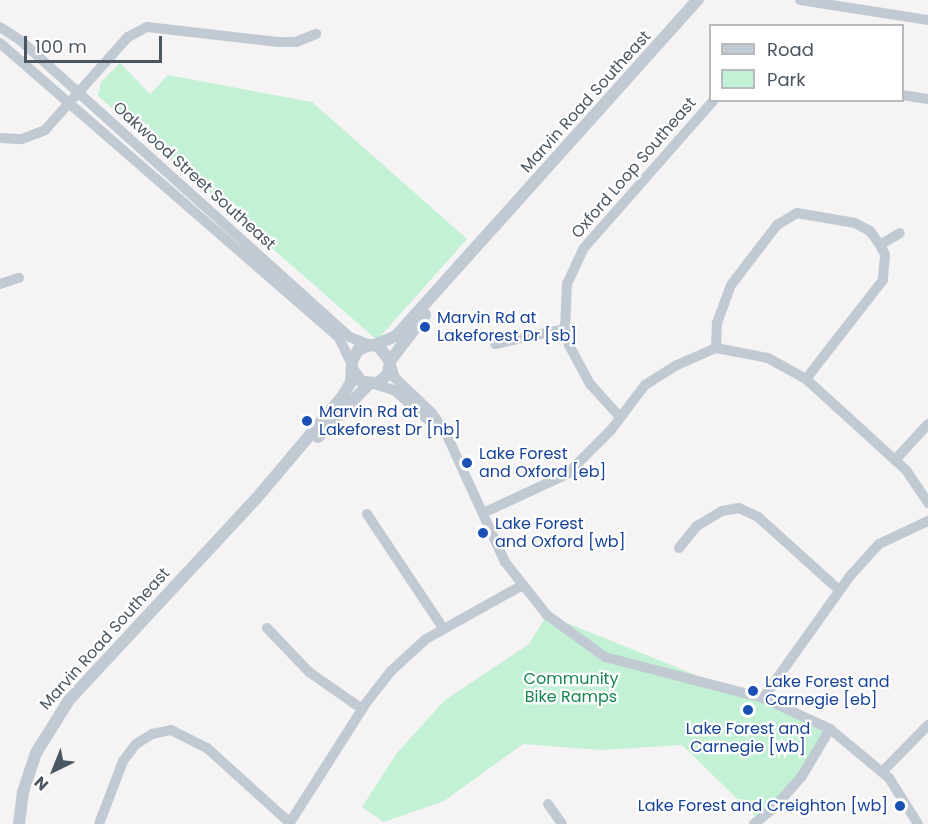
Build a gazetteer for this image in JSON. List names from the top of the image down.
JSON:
{
  "streets": {
    "street": ["Marvin Road Southeast", "Oxford Loop Southeast", "Oakwood Street Southeast"]
  },
  "crossings": [
    ["Marvin Road Southeast", "Oakwood Street Southeast"]
  ],
  "parks": ["Community Bike Ramps"],
  "places": [
    "Marvin Rd at Lakeforest Dr [sb]",
    "Marvin Rd at Lakeforest Dr [nb]",
    "Lake Forest and Oxford [eb]",
    "Lake Forest and Oxford [wb]",
    "Lake Forest and Carnegie [eb]",
    "Lake Forest and Carnegie [wb]",
    "Lake Forest and Creighton [wb]"
  ],
  "legend": ["Road", "Park"],
  "scale_bar": "100 m",
  "north": "bottom left"
}
